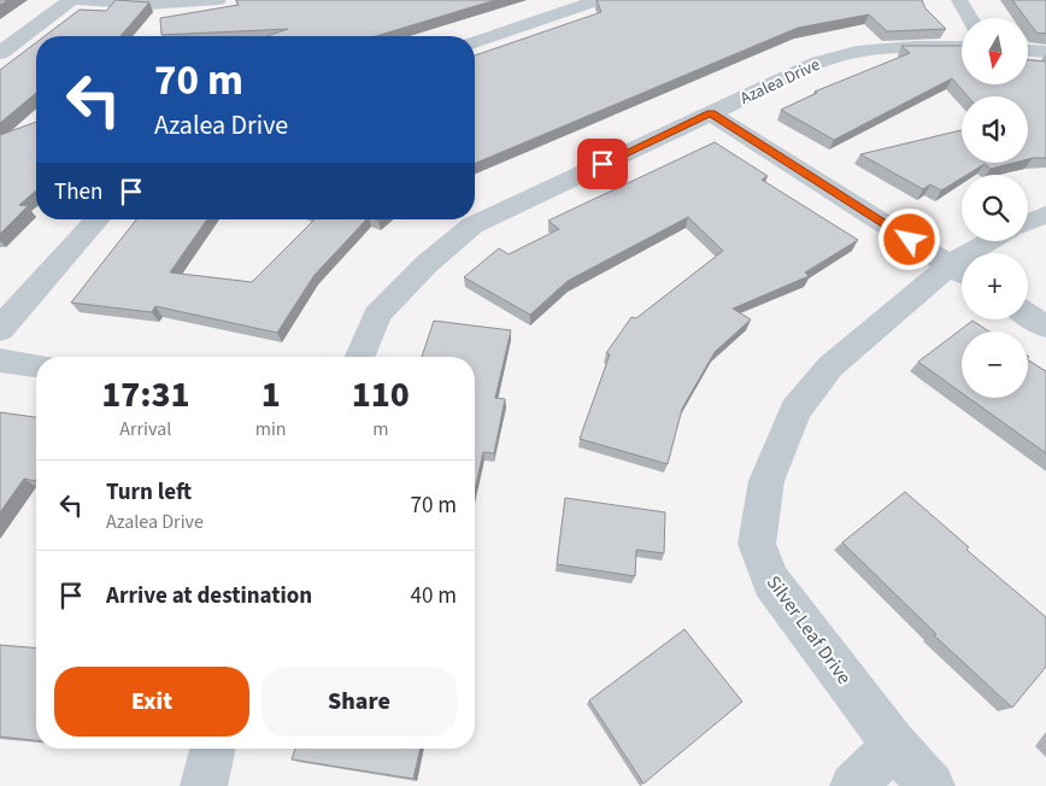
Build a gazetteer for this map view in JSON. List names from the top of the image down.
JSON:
{
  "streets": {
    "street": ["Azalea Drive", "Silver Leaf Drive"]
  },
  "north": "bottom",
  "page": {
    "map_buttons": ["+", "−"],
    "turn": ["70 m", "Azalea Drive"],
    "then": "Then",
    "eta": [
      "17:31",
      "Arrival",
      "1",
      "min",
      "110",
      "m"
    ],
    "list": [
      {
        "name": "Turn left",
        "note": "Azalea Drive",
        "value": "70 m"
      },
      {
        "name": "Arrive at destination",
        "value": "40 m"
      }
    ],
    "buttons": ["Exit", "Share"]
  }
}
